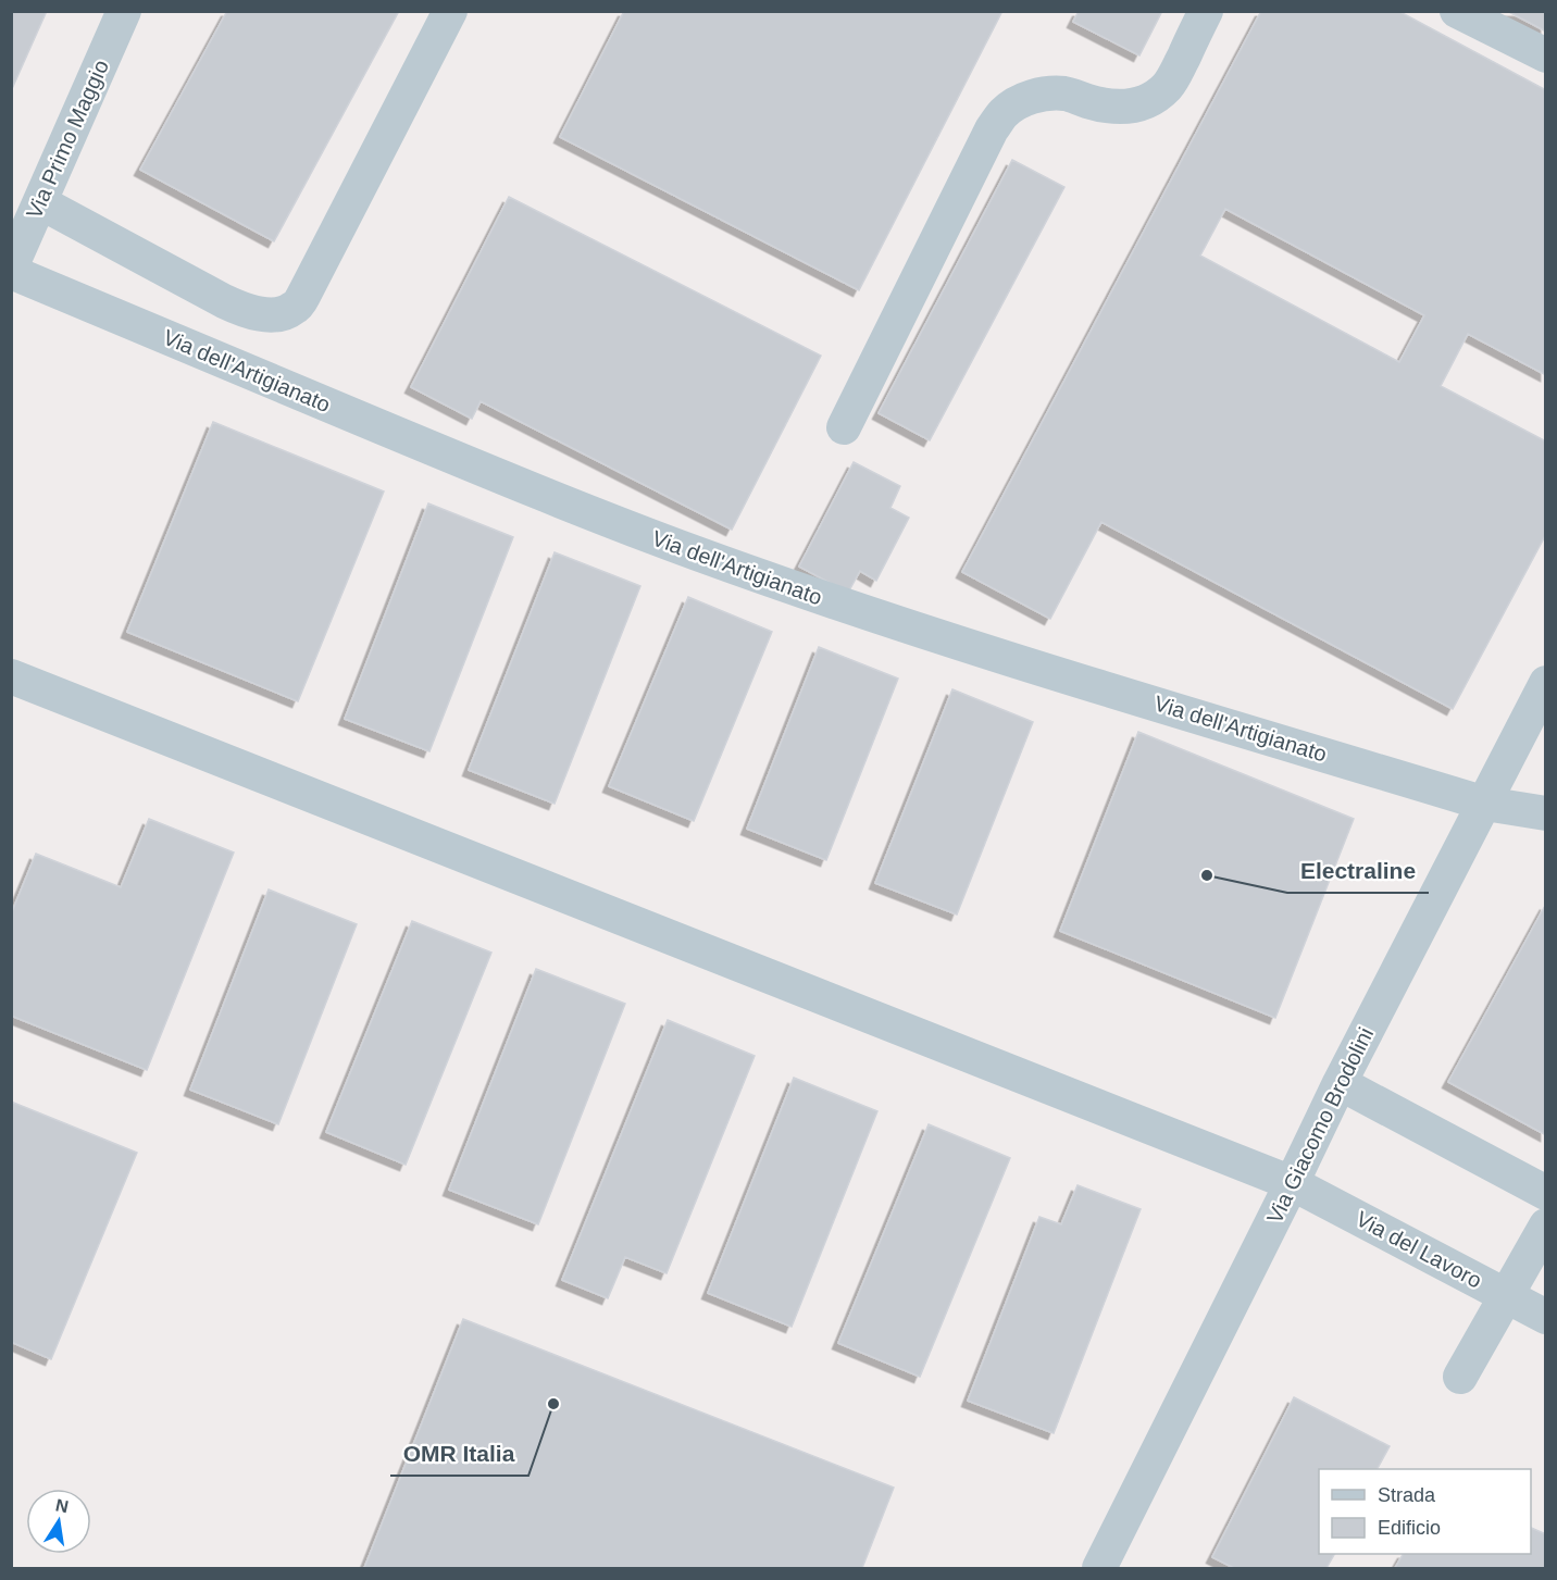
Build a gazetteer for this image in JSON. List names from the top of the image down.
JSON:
{
  "streets": {
    "street": [
      "Via Primo Maggio",
      "Via dell'Artigianato",
      "Via Giacomo Brodolini",
      "Via del Lavoro"
    ]
  },
  "crossings": [
    ["Via Primo Maggio", "Via dell'Artigianato"],
    ["Via dell'Artigianato", "Via Giacomo Brodolini"],
    ["Via Giacomo Brodolini", "Via del Lavoro"]
  ],
  "places": ["Electraline", "OMR Italia"],
  "legend": ["Strada", "Edificio"],
  "north": "top"
}
